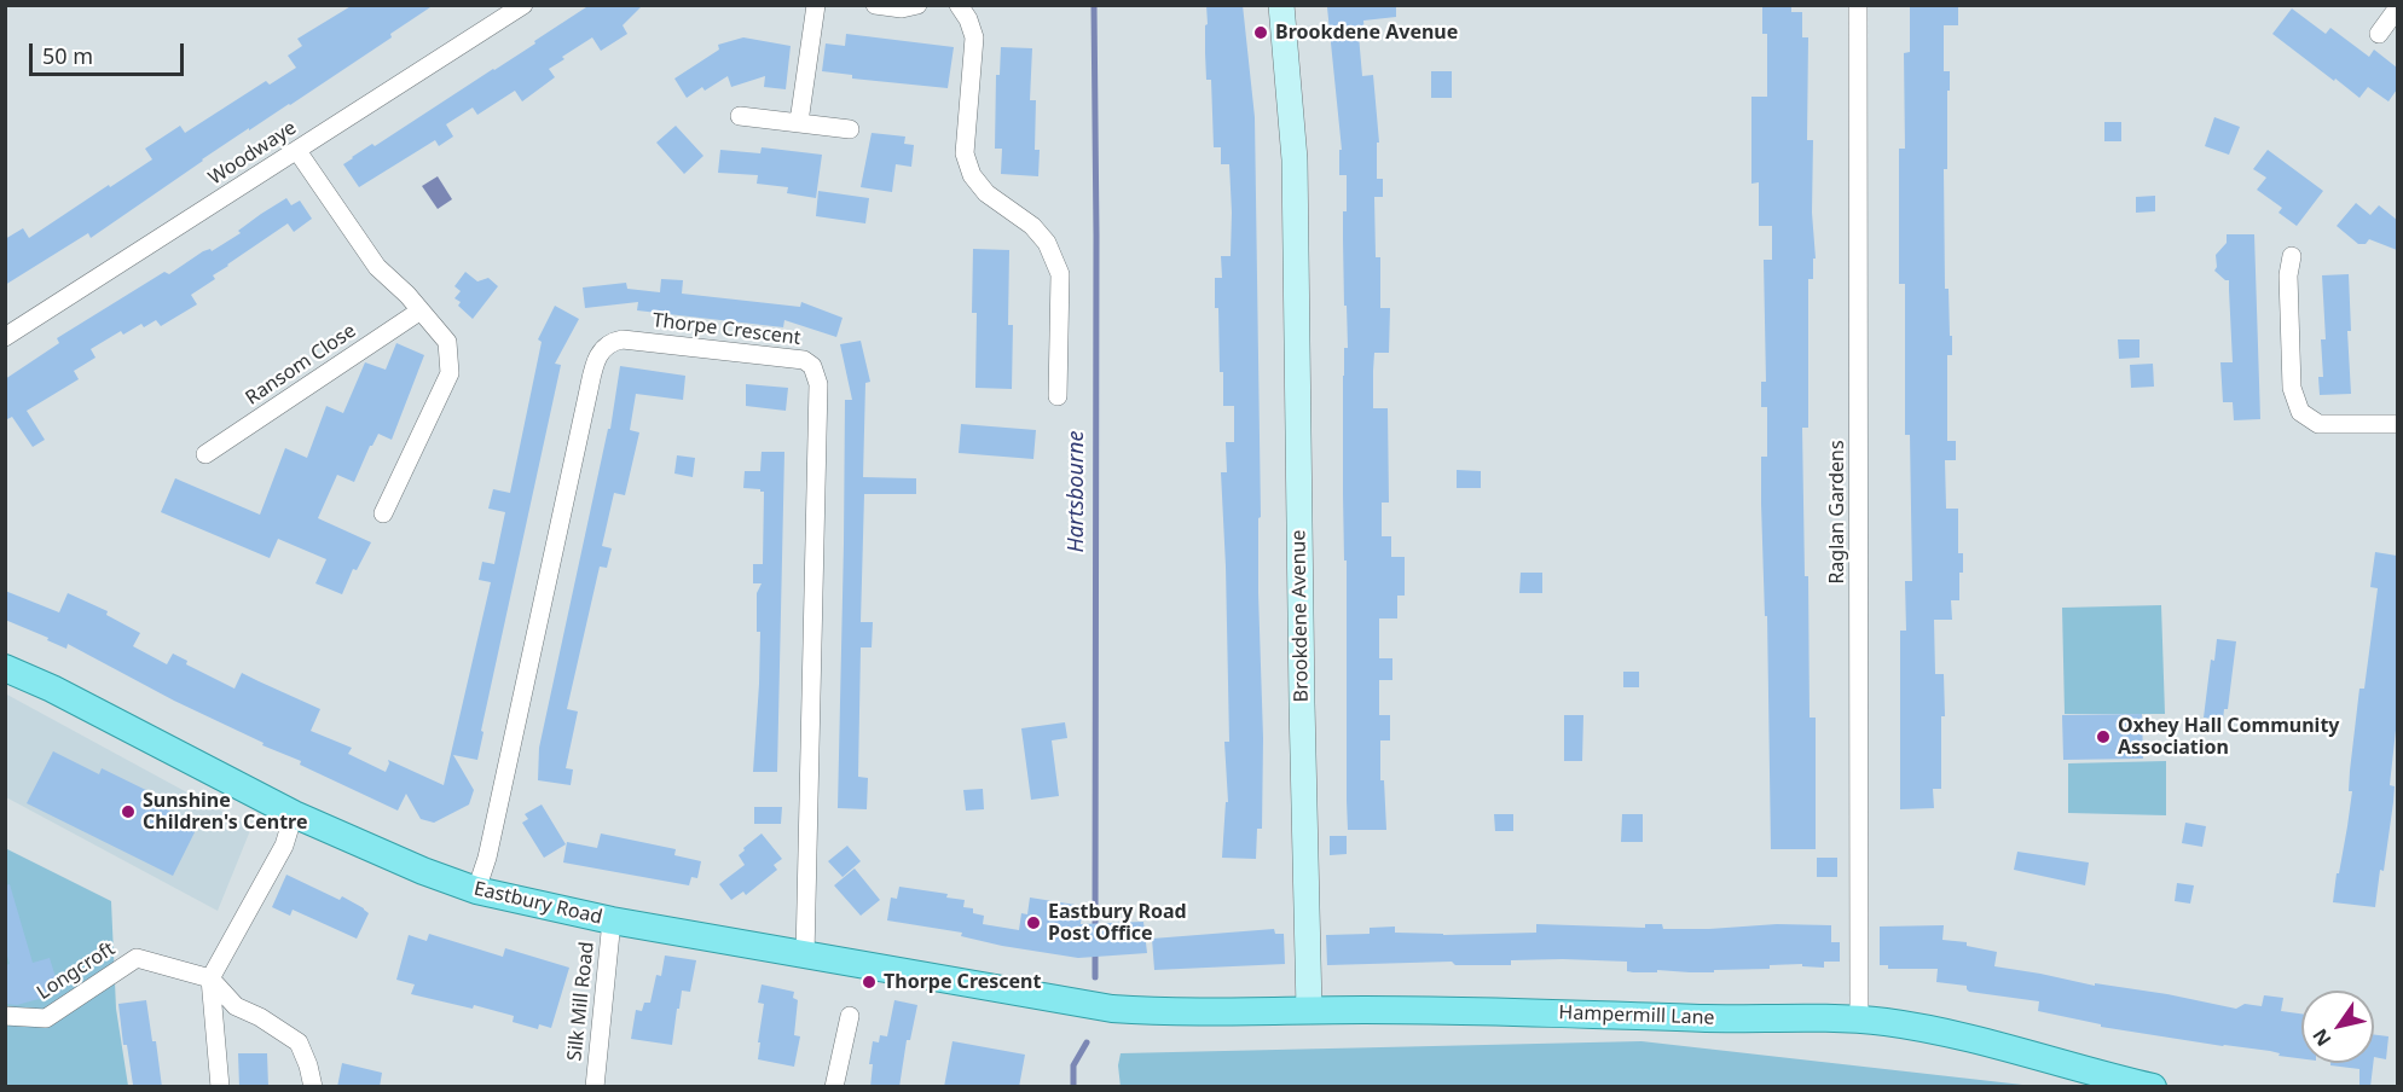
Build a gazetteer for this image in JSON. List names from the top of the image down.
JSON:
{
  "streets": {
    "main road": ["Brookdene Avenue", "Eastbury Road", "Hampermill Lane"],
    "street": [
      "Woodwaye",
      "Thorpe Crescent",
      "Ransom Close",
      "Raglan Gardens",
      "Longcroft",
      "Silk Mill Road"
    ]
  },
  "crossings": [
    ["Thorpe Crescent", "Eastbury Road"],
    ["Raglan Gardens", "Hampermill Lane"],
    ["Brookdene Avenue", "Hampermill Lane"],
    ["Eastbury Road", "Silk Mill Road"],
    ["Eastbury Road", "Hampermill Lane"]
  ],
  "water": ["Hartsbourne"],
  "places": [
    "Brookdene Avenue",
    "Oxhey Hall Community Association",
    "Sunshine Children's Centre",
    "Eastbury Road Post Office",
    "Thorpe Crescent"
  ],
  "scale_bar": "50 m",
  "north": "bottom left"
}
